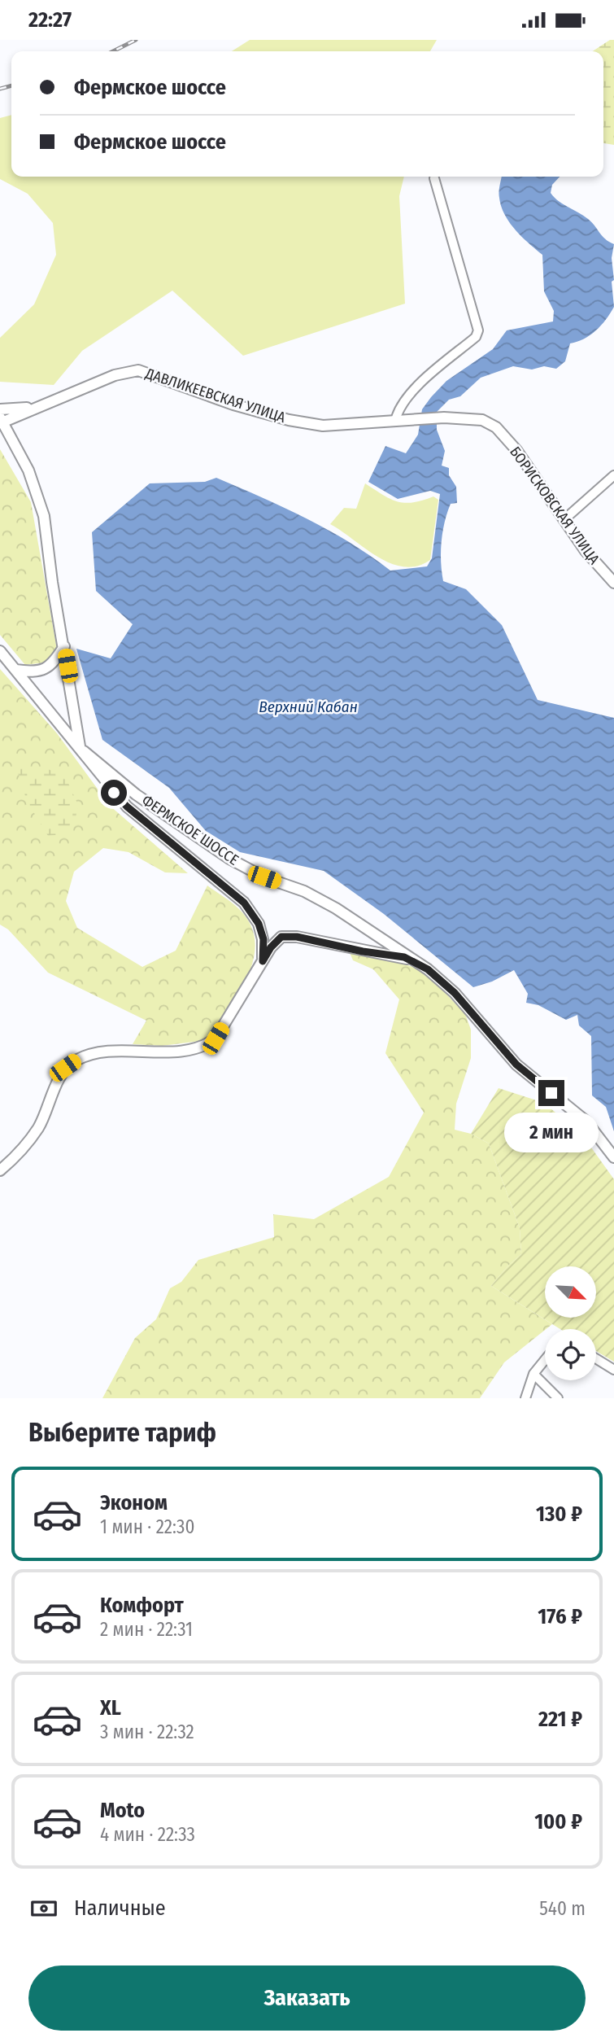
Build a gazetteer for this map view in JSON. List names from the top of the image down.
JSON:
{
  "streets": {
    "street": ["ДАВЛИКЕЕВСКАЯ УЛИЦА", "БОРИСКОВСКАЯ УЛИЦА", "ФЕРМСКОЕ ШОССЕ"]
  },
  "crossings": [
    ["ДАВЛИКЕЕВСКАЯ УЛИЦА", "БОРИСКОВСКАЯ УЛИЦА"],
    ["ДАВЛИКЕЕВСКАЯ УЛИЦА", "ФЕРМСКОЕ ШОССЕ"]
  ],
  "water": ["Верхний Кабан"],
  "north": "bottom right",
  "page": {
    "status": "22:27",
    "banner": ["Фермское шоссе", "Фермское шоссе"],
    "bubble": "2 мин",
    "heading": "Выберите тариф",
    "list": [
      {
        "name": "Эконом",
        "note": "1 мин · 22:30",
        "value": "130 ₽"
      },
      {
        "name": "Комфорт",
        "note": "2 мин · 22:31",
        "value": "176 ₽"
      },
      {
        "name": "XL",
        "note": "3 мин · 22:32",
        "value": "221 ₽"
      },
      {
        "name": "Moto",
        "note": "4 мин · 22:33",
        "value": "100 ₽"
      }
    ],
    "pay": ["Наличные", "540 m"],
    "buttons": "Заказать"
  }
}
